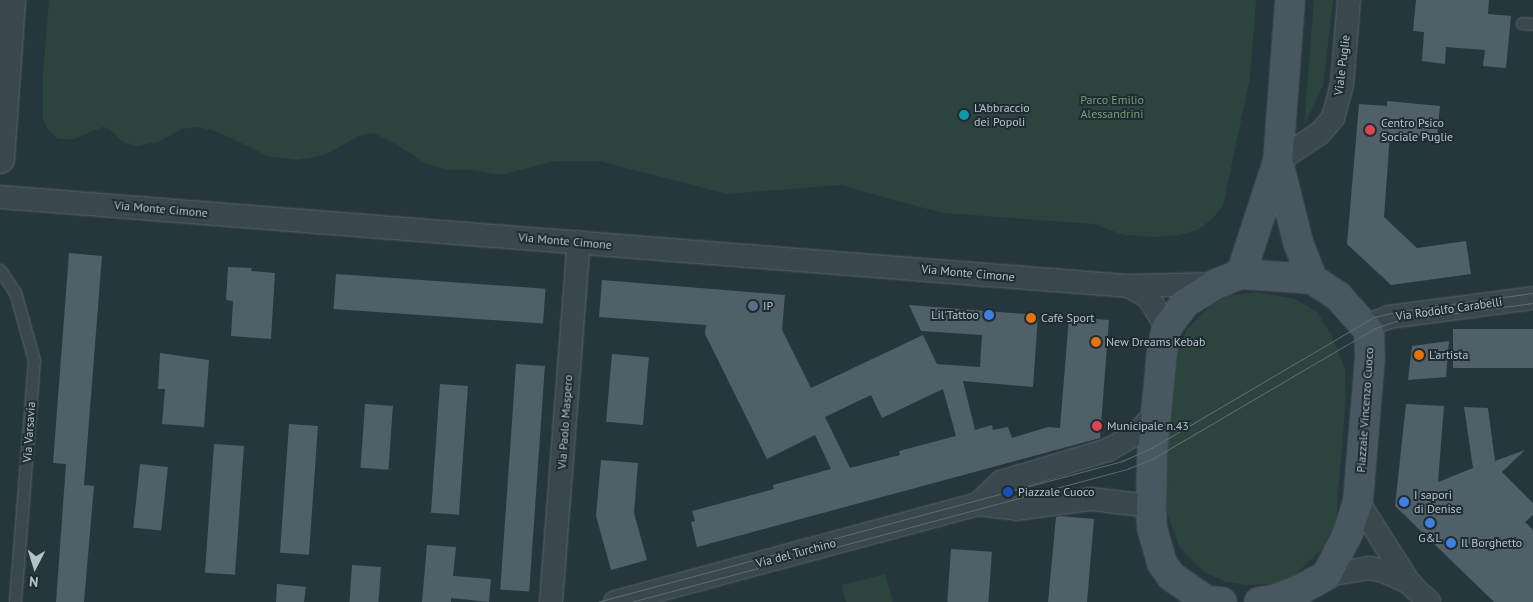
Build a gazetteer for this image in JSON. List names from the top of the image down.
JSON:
{
  "streets": {
    "main road": ["Piazzale Vincenzo Cuoco"],
    "street": [
      "Viale Puglie",
      "Via Monte Cimone",
      "Via Rodolfo Carabelli",
      "Via Paolo Maspero",
      "Via del Turchino"
    ],
    "lane": ["Via Varsavia"]
  },
  "crossings": [
    ["Via Monte Cimone", "Via Paolo Maspero"],
    ["Via Rodolfo Carabelli", "Piazzale Vincenzo Cuoco"]
  ],
  "parks": ["Parco Emilio Alessandrini"],
  "places": [
    "L’Abbraccio dei Popoli",
    "Centro Psico Sociale Puglie",
    "IP",
    "Lil'Tattoo",
    "Cafè Sport",
    "New Dreams Kebab",
    "L'artista",
    "Municipale n.43",
    "Piazzale Cuoco",
    "I sapori di Denise",
    "G&L",
    "Il Borghetto"
  ],
  "north": "bottom"
}
